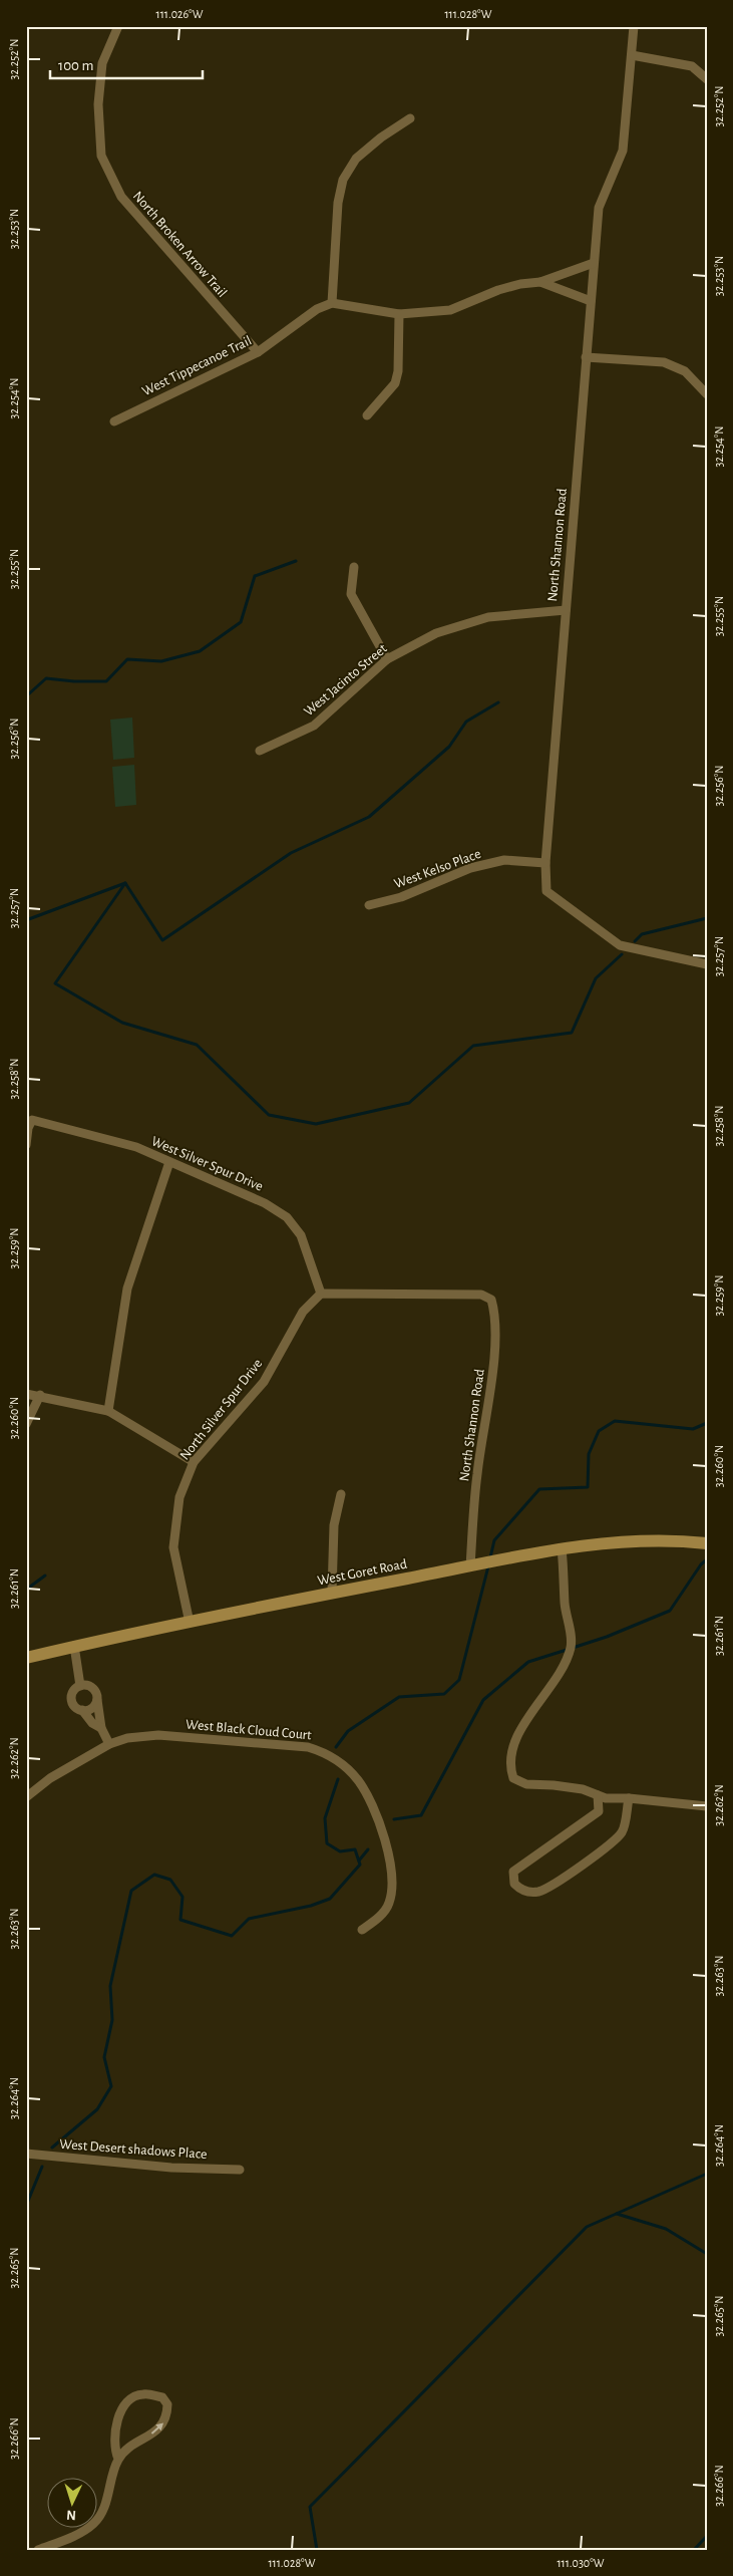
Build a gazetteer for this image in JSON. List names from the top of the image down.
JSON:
{
  "streets": {
    "street": [
      "North Broken Arrow Trail",
      "West Tippecanoe Trail",
      "North Shannon Road",
      "West Jacinto Street",
      "West Kelso Place",
      "West Silver Spur Drive",
      "North Silver Spur Drive",
      "West Goret Road",
      "West Black Cloud Court",
      "West Desert shadows Place"
    ]
  },
  "crossings": [
    ["North Broken Arrow Trail", "West Tippecanoe Trail"],
    ["North Shannon Road", "West Jacinto Street"],
    ["North Shannon Road", "West Kelso Place"],
    ["North Shannon Road", "West Silver Spur Drive"],
    ["North Shannon Road", "North Silver Spur Drive"],
    ["North Shannon Road", "West Goret Road"],
    ["West Silver Spur Drive", "North Silver Spur Drive"],
    ["North Silver Spur Drive", "West Goret Road"]
  ],
  "scale_bar": "100 m",
  "north": "bottom",
  "coordinates": [
    "111.026°W",
    "111.028°W",
    "32.252°N",
    "32.253°N",
    "32.254°N",
    "32.255°N",
    "32.256°N",
    "32.257°N",
    "32.258°N",
    "32.259°N",
    "32.260°N",
    "32.261°N",
    "32.262°N",
    "32.263°N",
    "32.264°N",
    "32.265°N",
    "32.266°N",
    "111.030°W"
  ]
}
